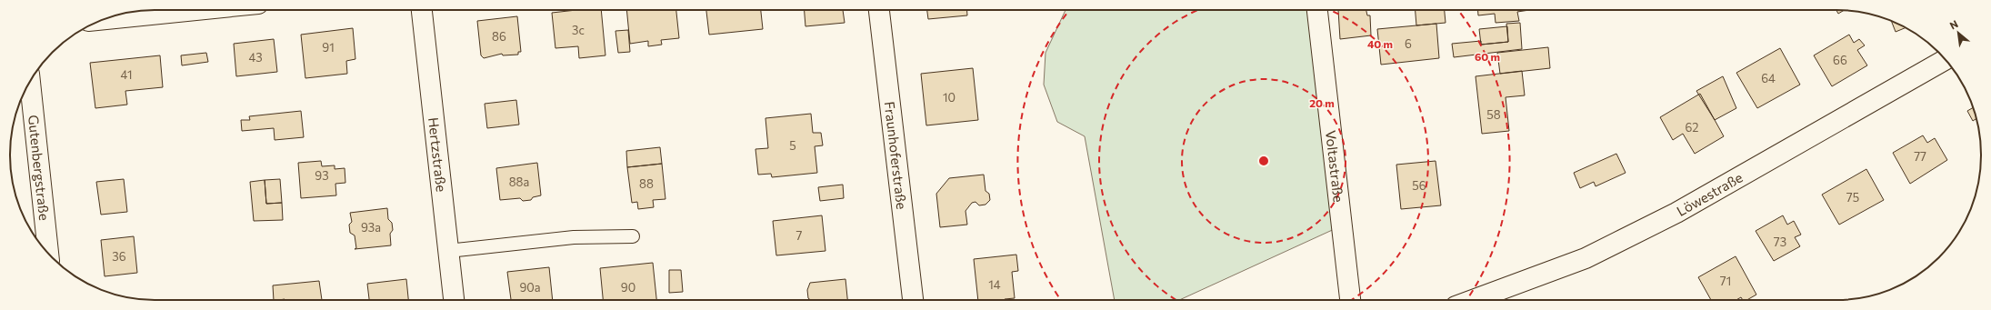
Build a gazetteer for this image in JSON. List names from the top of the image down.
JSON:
{
  "streets": {
    "street": [
      "Hertzstraße",
      "Fraunhoferstraße",
      "Voltastraße",
      "Gutenbergstraße",
      "Löwestraße"
    ]
  },
  "house_numbers": [
    "3c",
    "86",
    "6",
    "91",
    "43",
    "66",
    "41",
    "64",
    "10",
    "58",
    "62",
    "5",
    "77",
    "93",
    "88a",
    "88",
    "56",
    "75",
    "93a",
    "7",
    "73",
    "36",
    "71",
    "14",
    "90a",
    "90"
  ],
  "north": "top left",
  "rings": ["40 m", "60 m", "20 m"]
}
